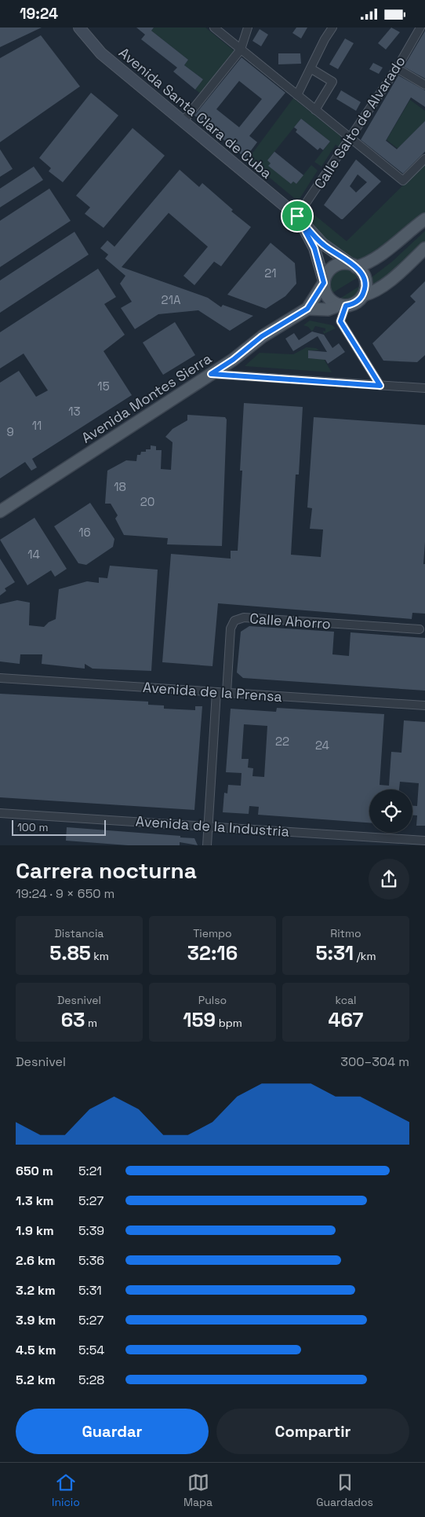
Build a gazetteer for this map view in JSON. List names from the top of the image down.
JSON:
{
  "streets": {
    "main road": ["Avenida Montes Sierra"],
    "street": [
      "Avenida Santa Clara de Cuba",
      "Calle Salto de Alvarado",
      "Calle Ahorro",
      "Avenida de la Prensa",
      "Avenida de la Industria"
    ]
  },
  "crossings": [
    ["Avenida Santa Clara de Cuba", "Calle Salto de Alvarado"],
    ["Avenida Santa Clara de Cuba", "Avenida Montes Sierra"],
    ["Calle Ahorro", "Avenida de la Prensa"]
  ],
  "house_numbers": [
    "21",
    "21A",
    "15",
    "13",
    "11",
    "9",
    "18",
    "20",
    "16",
    "14",
    "22",
    "24"
  ],
  "scale_bar": "100 m",
  "page": {
    "status": "19:24",
    "scale": "100 m",
    "heading": ["Carrera nocturna", "19:24 · 9 × 650 m"],
    "stats": [
      ["Distancia", "5.85 km"],
      ["Tiempo", "32:16"],
      ["Ritmo", "5:31 /km"],
      ["Desnivel", "63 m"],
      ["Pulso", "159 bpm"],
      ["kcal", "467"]
    ],
    "chart": ["Desnivel", "300–304 m"],
    "list": [
      {
        "name": "650 m",
        "note": "5:21"
      },
      {
        "name": "1.3 km",
        "note": "5:27"
      },
      {
        "name": "1.9 km",
        "note": "5:39"
      },
      {
        "name": "2.6 km",
        "note": "5:36"
      },
      {
        "name": "3.2 km",
        "note": "5:31"
      },
      {
        "name": "3.9 km",
        "note": "5:27"
      },
      {
        "name": "4.5 km",
        "note": "5:54"
      },
      {
        "name": "5.2 km",
        "note": "5:28"
      }
    ],
    "buttons": ["Guardar", "Compartir"],
    "tabs": ["Inicio", "Mapa", "Guardados"]
  }
}
